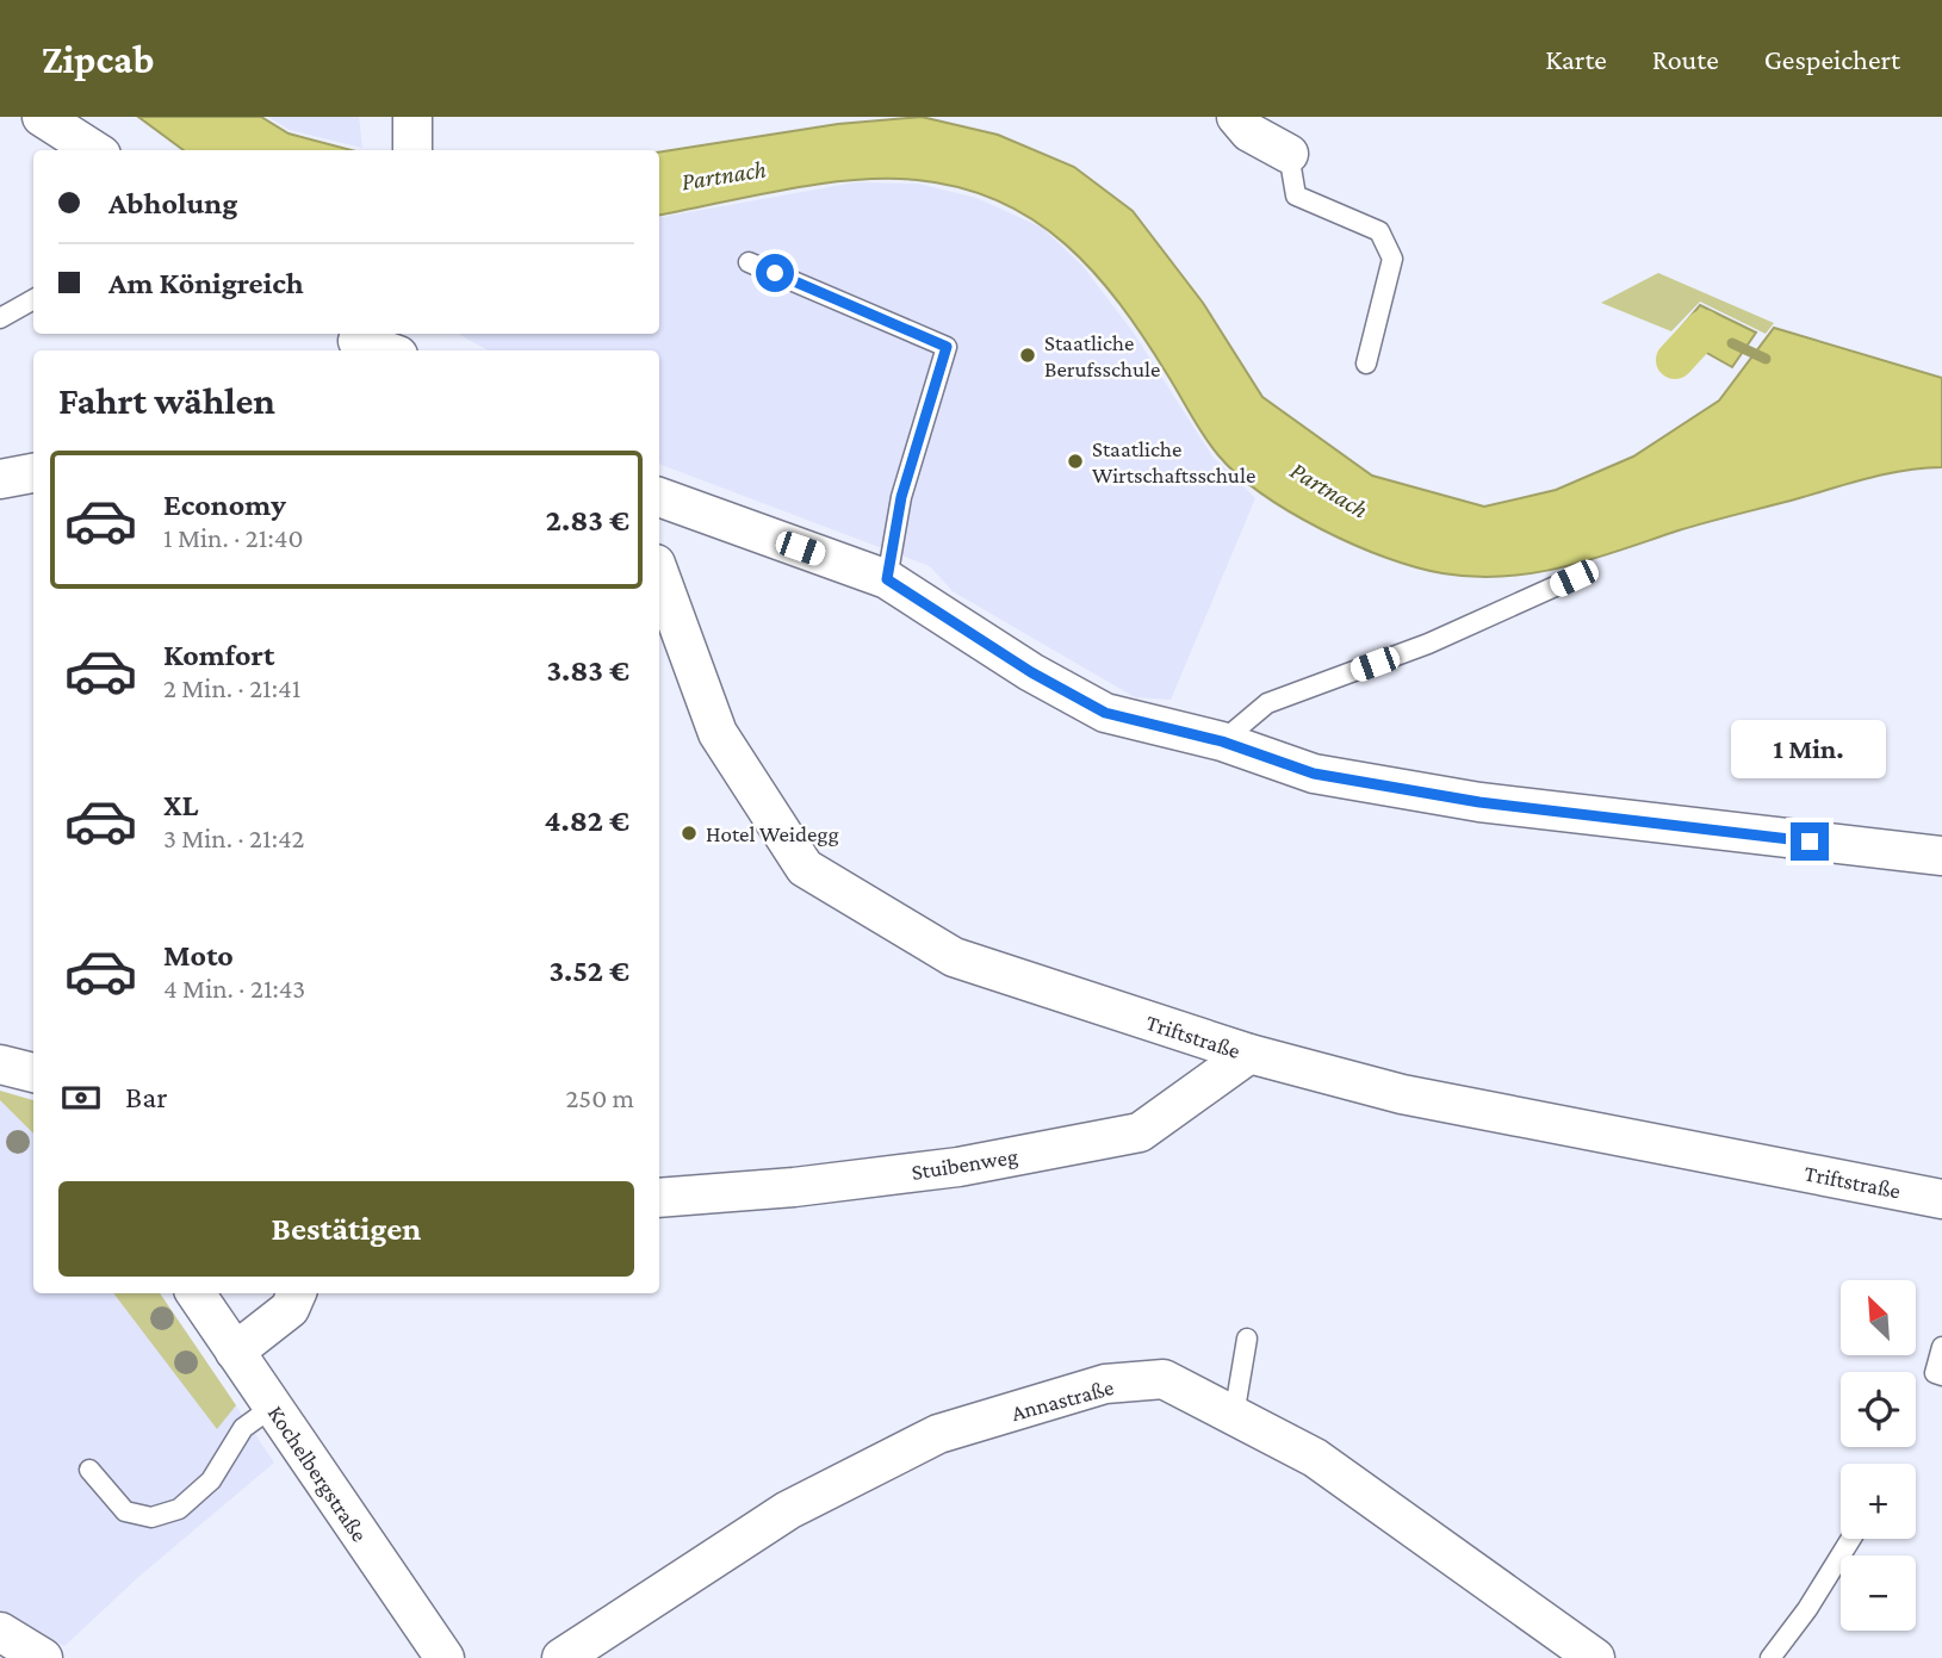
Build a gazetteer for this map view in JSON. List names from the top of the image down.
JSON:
{
  "streets": {
    "street": [
      "Triftstraße",
      "Stuibenweg",
      "Annastraße",
      "Kochelbergstraße"
    ]
  },
  "crossings": [
    ["Triftstraße", "Stuibenweg"]
  ],
  "water": ["Partnach"],
  "places": ["Staatliche Berufsschule", "Staatliche Wirtschaftsschule", "Hotel Weidegg"],
  "north": "top left",
  "page": {
    "header": "Zipcab",
    "nav": ["Karte", "Route", "Gespeichert"],
    "banner": ["Abholung", "Am Königreich"],
    "heading": "Fahrt wählen",
    "list": [
      {
        "name": "Economy",
        "note": "1 Min. · 21:40",
        "value": "2.83 €"
      },
      {
        "name": "Komfort",
        "note": "2 Min. · 21:41",
        "value": "3.83 €"
      },
      {
        "name": "XL",
        "note": "3 Min. · 21:42",
        "value": "4.82 €"
      },
      {
        "name": "Moto",
        "note": "4 Min. · 21:43",
        "value": "3.52 €"
      }
    ],
    "bubble": "1 Min.",
    "pay": ["Bar", "250 m"],
    "buttons": "Bestätigen",
    "map_buttons": ["+", "−"]
  }
}
